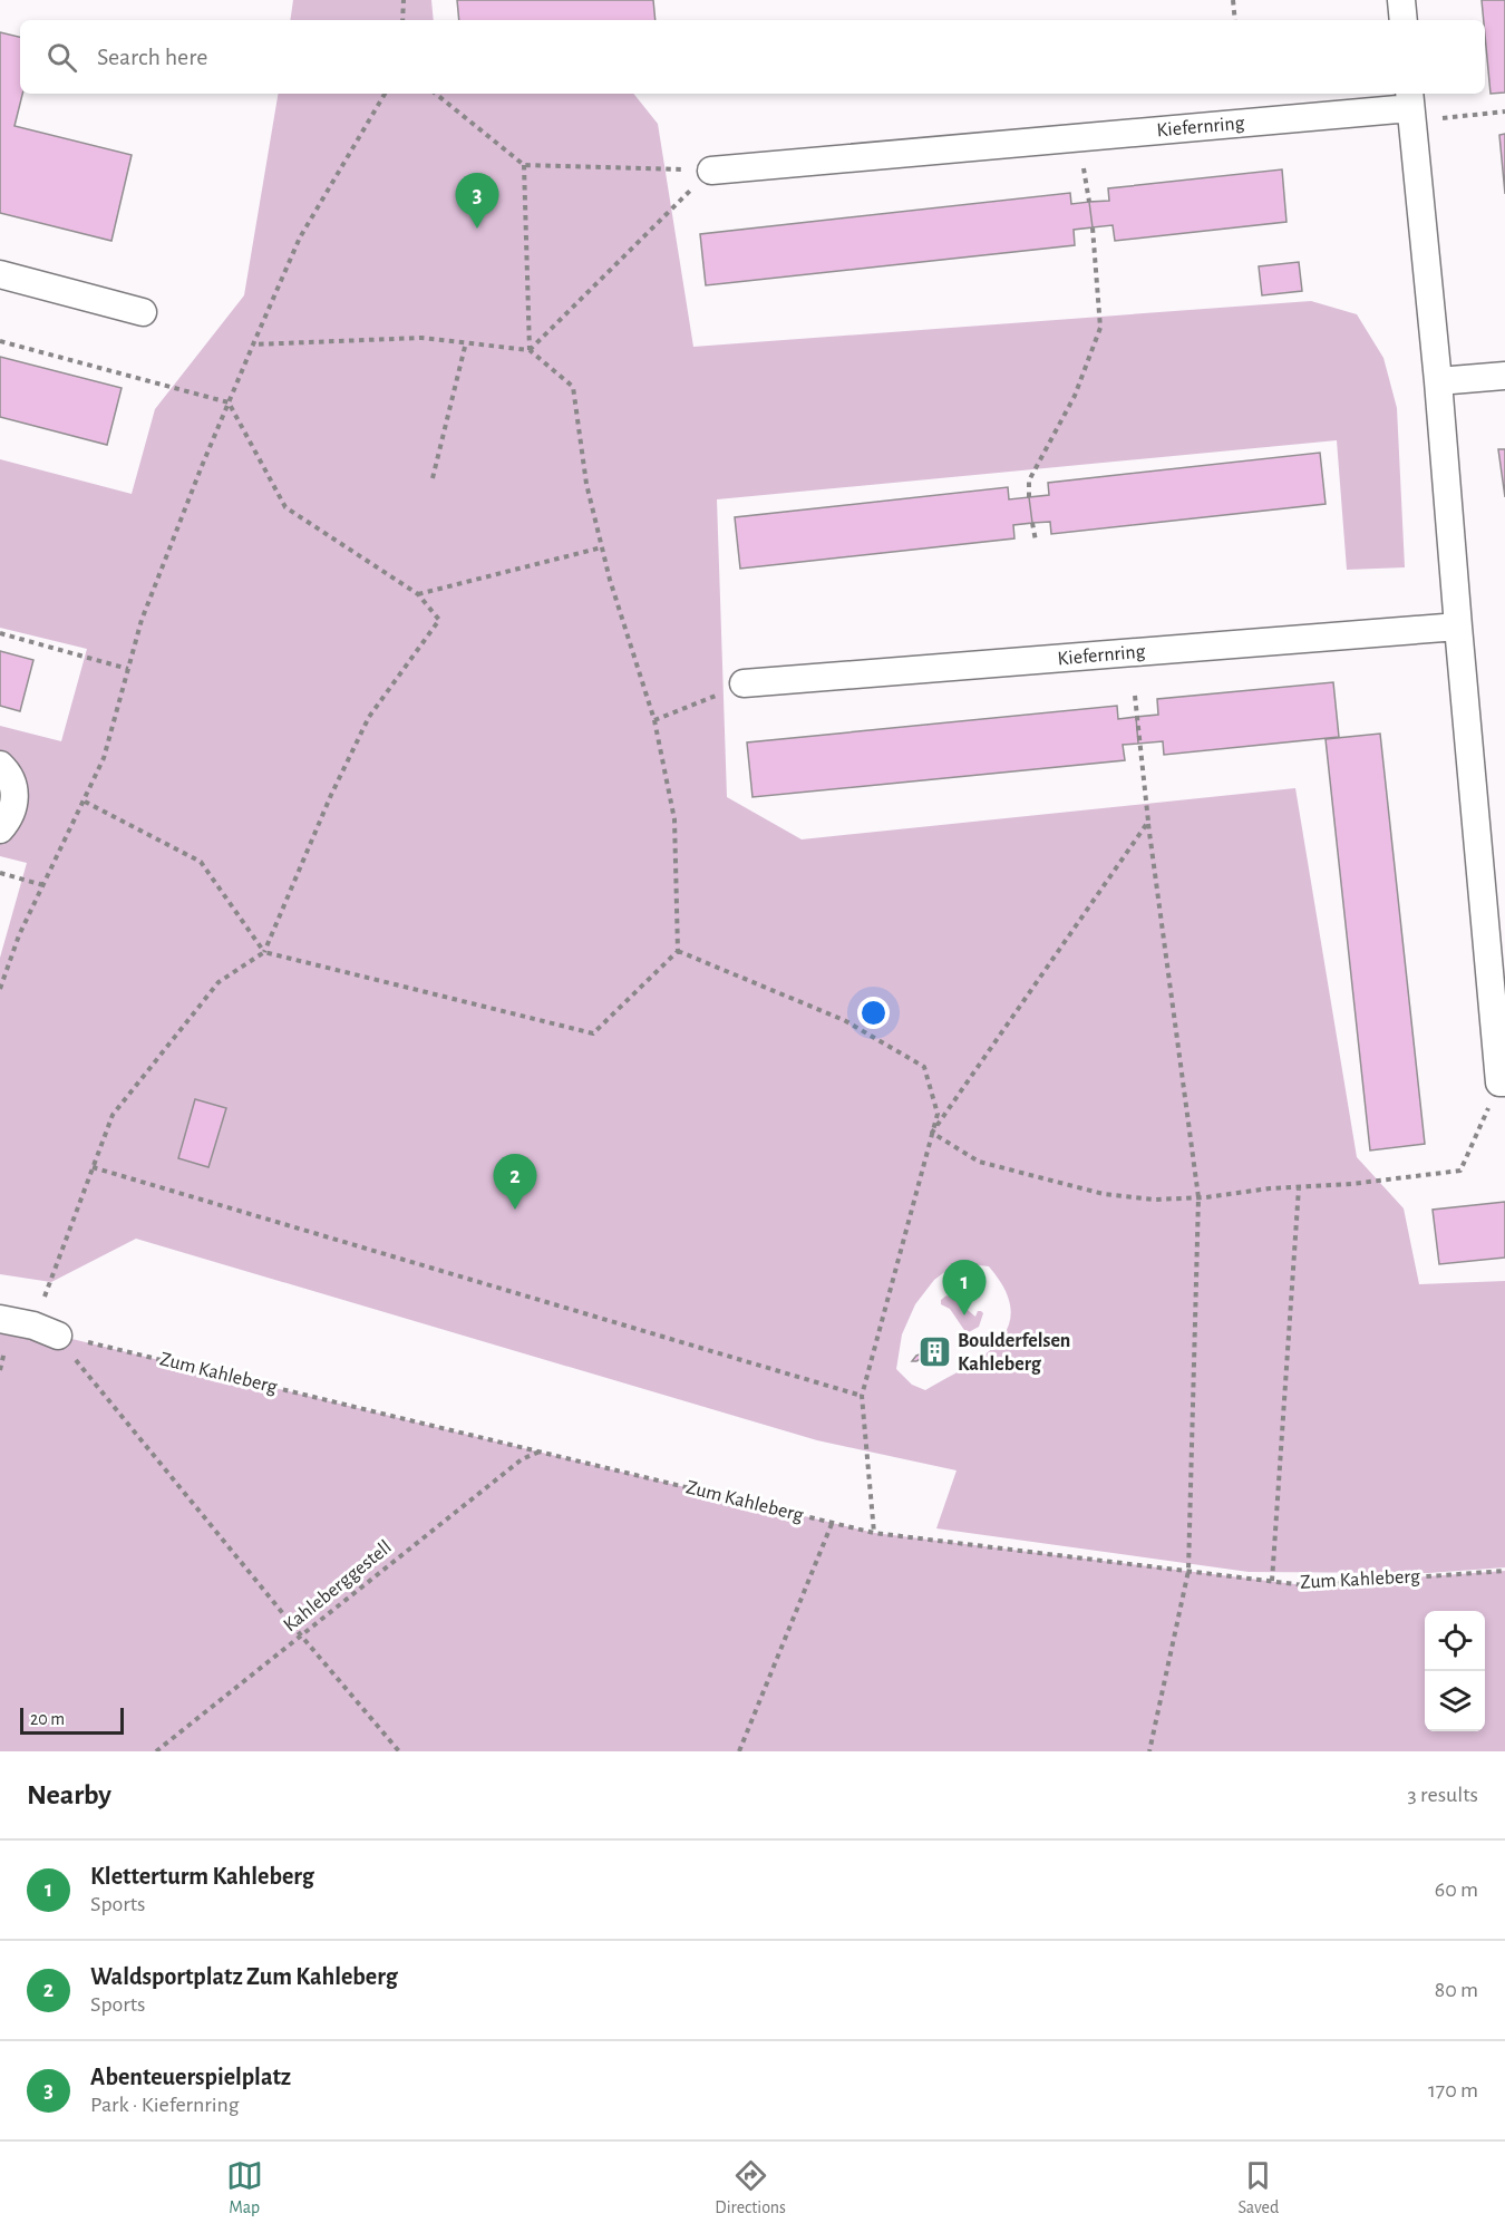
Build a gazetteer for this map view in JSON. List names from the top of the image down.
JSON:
{
  "streets": {
    "street": ["Kiefernring"],
    "path": ["Zum Kahleberg", "Kahleberggestell"]
  },
  "crossings": [
    ["Zum Kahleberg", "Kahleberggestell"]
  ],
  "places": {
    "building": ["Boulderfelsen Kahleberg"]
  },
  "scale_bar": "20 m",
  "page": {
    "search": "Search here",
    "pins": ["3", "2", "1"],
    "scale": "20 m",
    "heading": ["Nearby", "3 results"],
    "list": [
      {
        "mark": "1",
        "name": "Kletterturm Kahleberg",
        "note": "Sports",
        "value": "60 m"
      },
      {
        "mark": "2",
        "name": "Waldsportplatz Zum Kahleberg",
        "note": "Sports",
        "value": "80 m"
      },
      {
        "mark": "3",
        "name": "Abenteuerspielplatz",
        "note": "Park · Kiefernring",
        "value": "170 m"
      }
    ],
    "nav": ["Map", "Directions", "Saved"]
  }
}
